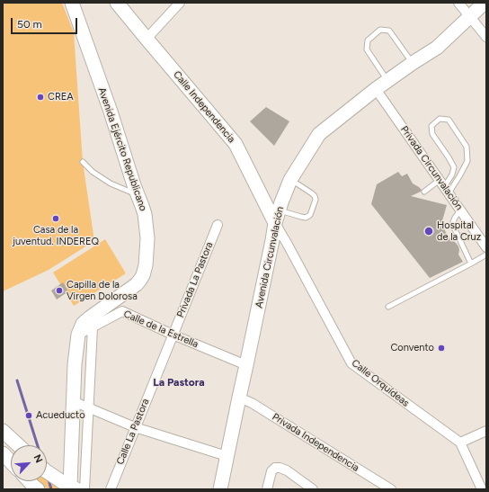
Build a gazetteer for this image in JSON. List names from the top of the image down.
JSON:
{
  "streets": {
    "street": [
      "Calle Independencia",
      "Avenida Ejército Republicano",
      "Privada Circunvalación",
      "Avenida Circunvalación",
      "Privada La Pastora",
      "Calle de la Estrella",
      "Calle Orquídeas",
      "Calle La Pastora",
      "Privada Independencia"
    ]
  },
  "crossings": [
    ["Calle Independencia", "Avenida Circunvalación"],
    ["Calle Independencia", "Calle Orquídeas"],
    ["Avenida Ejército Republicano", "Calle de la Estrella"],
    ["Privada Circunvalación", "Avenida Circunvalación"],
    ["Avenida Circunvalación", "Calle de la Estrella"],
    ["Avenida Circunvalación", "Calle Orquídeas"],
    ["Avenida Circunvalación", "Privada Independencia"],
    ["Privada La Pastora", "Calle de la Estrella"],
    ["Privada La Pastora", "Calle La Pastora"],
    ["Calle de la Estrella", "Calle La Pastora"]
  ],
  "districts": ["La Pastora"],
  "places": [
    "CREA",
    "Casa de la juventud. INDEREQ",
    "Hospital de la Cruz",
    "Capilla de la Virgen Dolorosa",
    "Convento",
    "Acueducto"
  ],
  "scale_bar": "50 m",
  "north": "top right"
}
